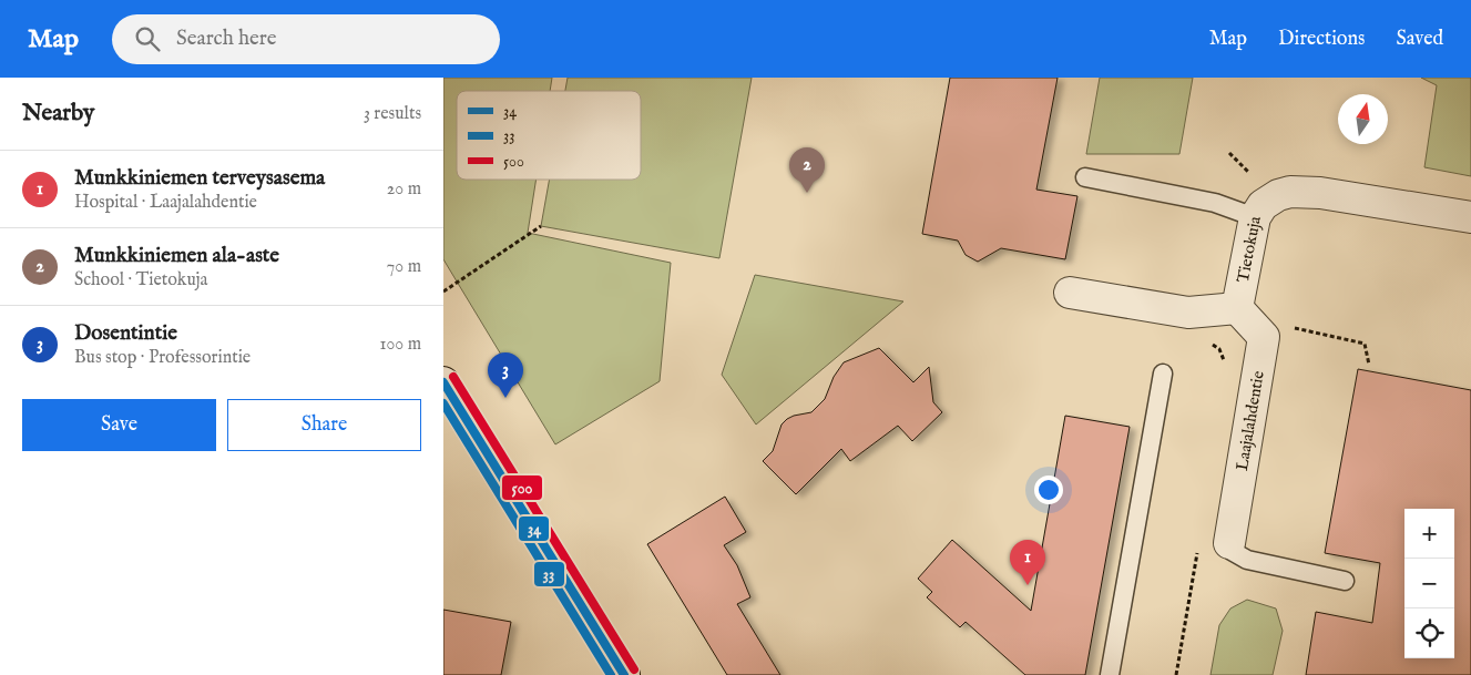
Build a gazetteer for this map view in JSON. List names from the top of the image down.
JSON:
{
  "streets": {
    "street": ["Tietokuja", "Laajalahdentie"]
  },
  "lines": ["transit line 500", "transit line 34", "transit line 33"],
  "legend": ["34", "33", "500"],
  "north": "top",
  "page": {
    "header": "Map",
    "search": "Search here",
    "nav": ["Map", "Directions", "Saved"],
    "heading": ["Nearby", "3 results"],
    "pins": ["2", "3", "1"],
    "list": [
      {
        "mark": "1",
        "name": "Munkkiniemen terveysasema",
        "note": "Hospital · Laajalahdentie",
        "value": "20 m"
      },
      {
        "mark": "2",
        "name": "Munkkiniemen ala-aste",
        "note": "School · Tietokuja",
        "value": "70 m"
      },
      {
        "mark": "3",
        "name": "Dosentintie",
        "note": "Bus stop · Professorintie",
        "value": "100 m"
      }
    ],
    "buttons": ["Save", "Share"],
    "map_buttons": ["+", "−"]
  }
}
